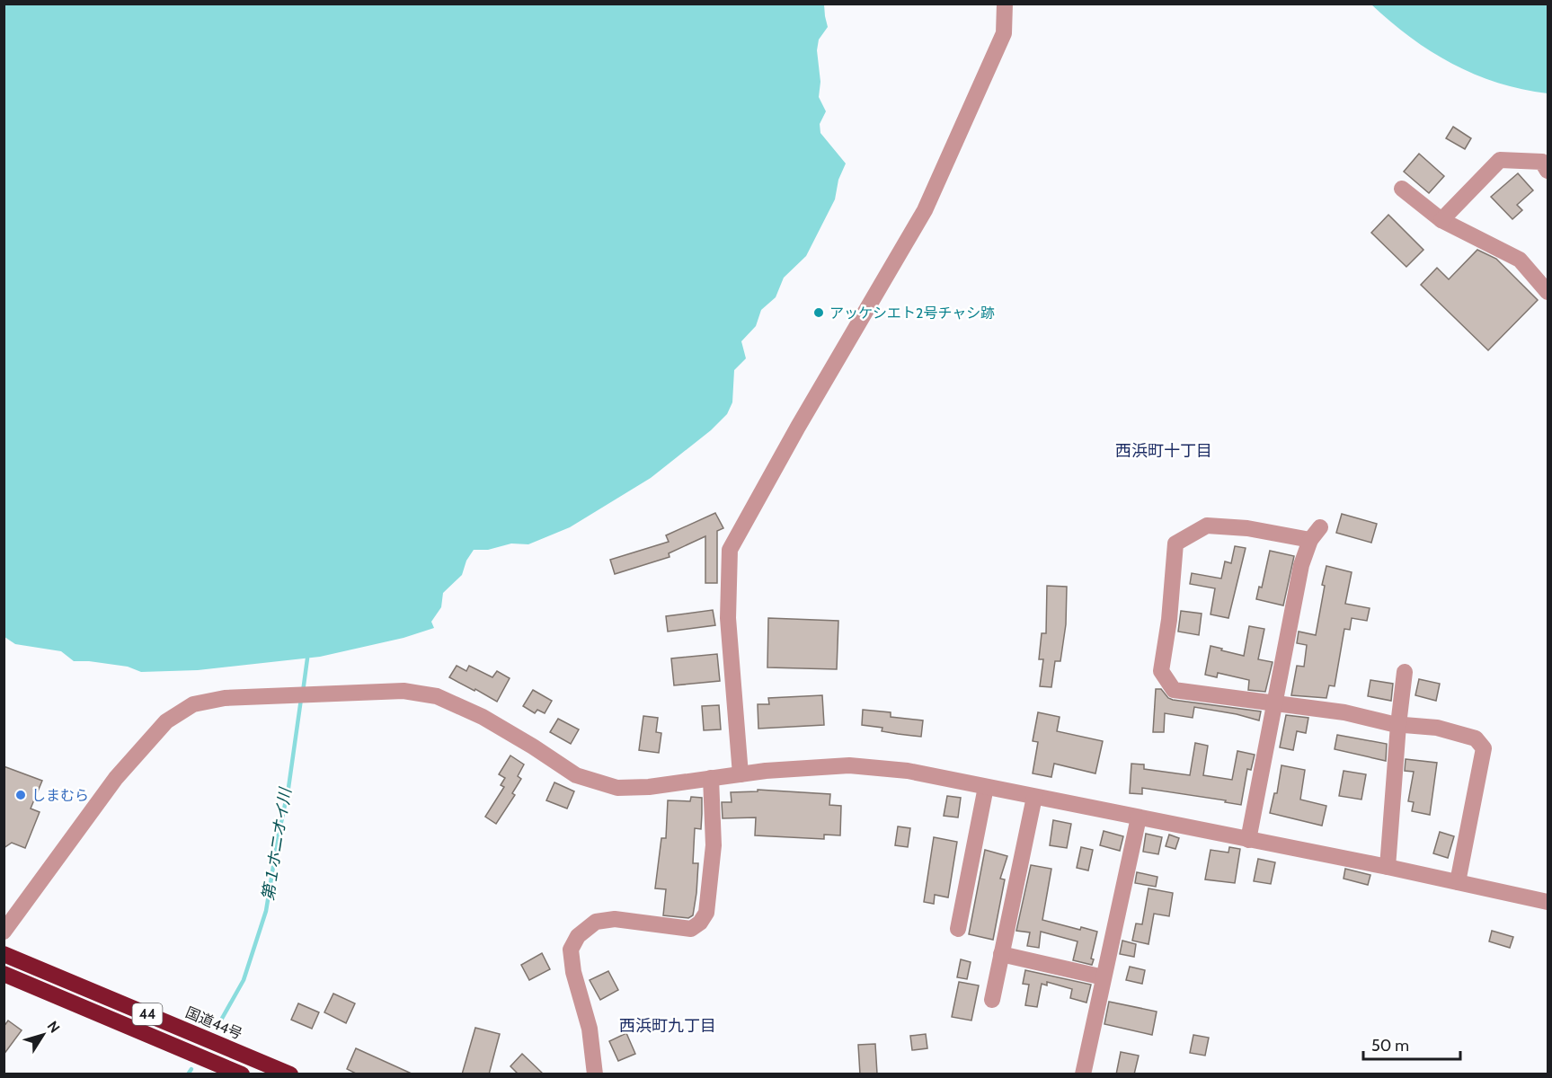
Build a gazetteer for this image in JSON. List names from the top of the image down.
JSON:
{
  "streets": {
    "highway": ["44", "国道44号"]
  },
  "districts": ["西浜町十丁目", "西浜町九丁目"],
  "water": ["第１ホニオイ川"],
  "places": ["アッケシエト2号チャシ跡", "しまむら"],
  "scale_bar": "50 m",
  "north": "top right"
}
